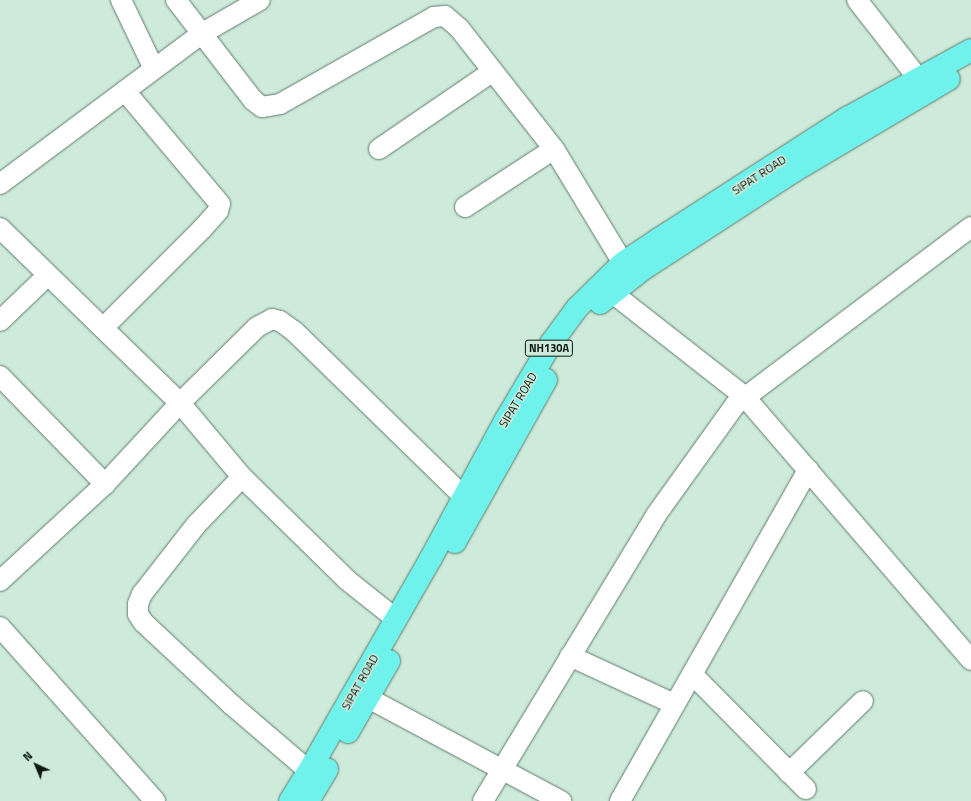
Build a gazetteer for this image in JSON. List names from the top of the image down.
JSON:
{
  "streets": {
    "highway": ["SIPAT ROAD", "NH130A"]
  },
  "north": "top left"
}
